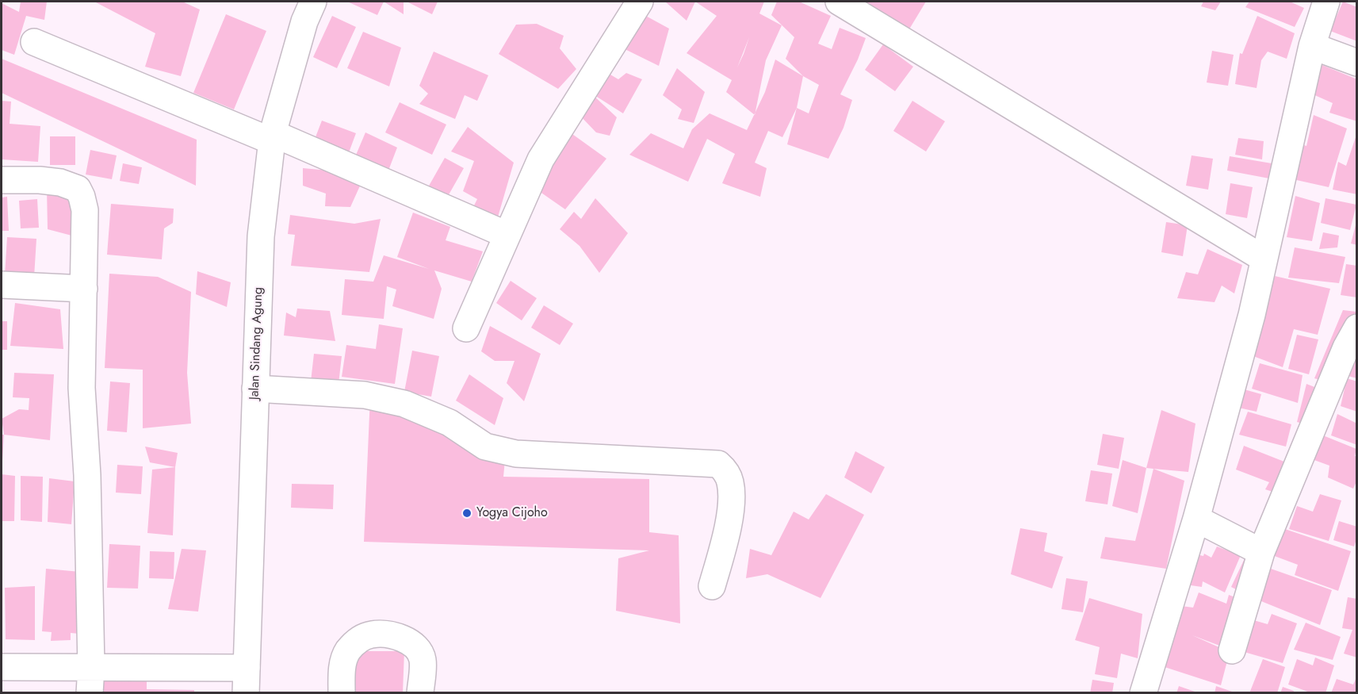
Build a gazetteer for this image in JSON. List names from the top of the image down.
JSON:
{
  "streets": {
    "street": ["Jalan Sindang Agung"]
  },
  "places": ["Yogya Cijoho"]
}
